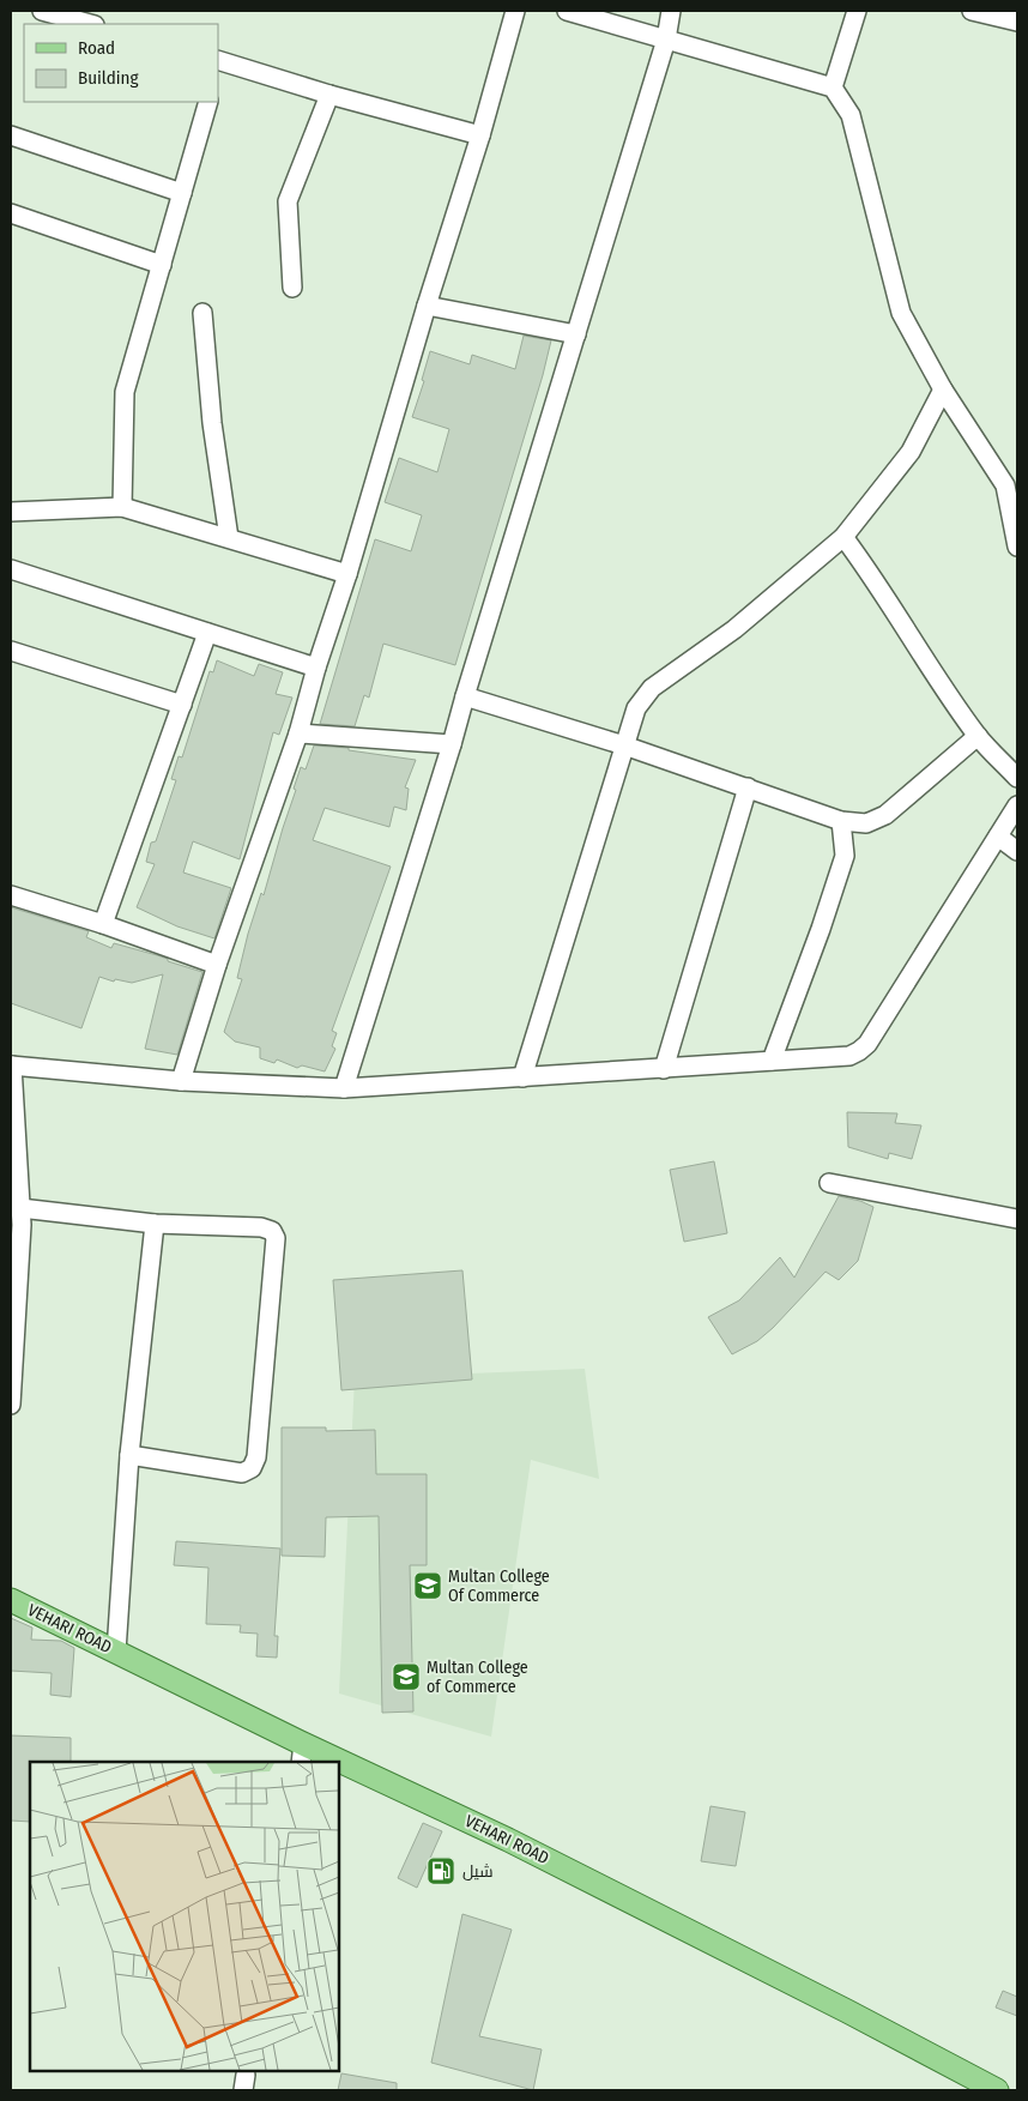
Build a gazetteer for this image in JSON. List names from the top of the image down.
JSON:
{
  "streets": {
    "main road": ["VEHARI ROAD"]
  },
  "places": {
    "school or university": ["Multan College Of Commerce", "Multan College of Commerce"],
    "fuel station": ["شیل"]
  },
  "legend": ["Road", "Building"]
}
